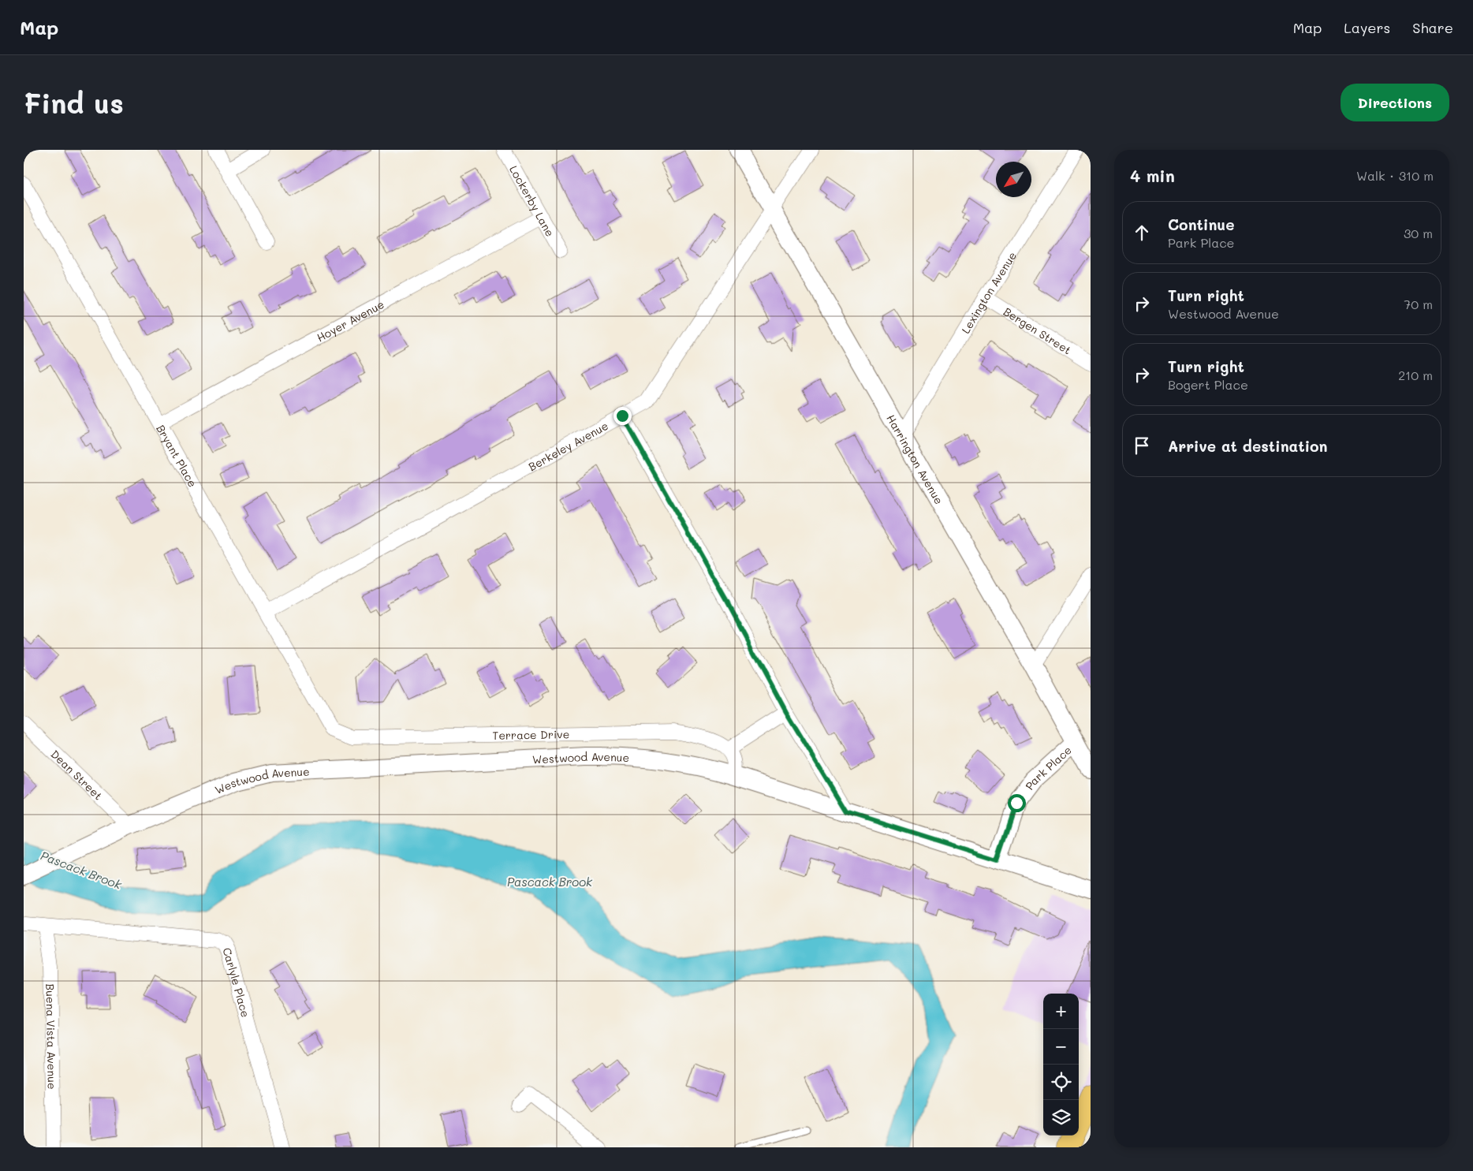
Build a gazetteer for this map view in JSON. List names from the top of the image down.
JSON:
{
  "streets": {
    "street": [
      "Lockerby Lane",
      "Lexington Avenue",
      "Hoyer Avenue",
      "Bergen Street",
      "Berkeley Avenue",
      "Bryant Place",
      "Harrington Avenue",
      "Terrace Drive",
      "Westwood Avenue",
      "Park Place",
      "Dean Street",
      "Carlyle Place",
      "Buena Vista Avenue"
    ]
  },
  "crossings": [
    ["Lockerby Lane", "Hoyer Avenue"],
    ["Lexington Avenue", "Bergen Street"],
    ["Lexington Avenue", "Harrington Avenue"],
    ["Hoyer Avenue", "Bryant Place"],
    ["Berkeley Avenue", "Bryant Place"],
    ["Berkeley Avenue", "Harrington Avenue"],
    ["Bryant Place", "Terrace Drive"],
    ["Harrington Avenue", "Park Place"],
    ["Westwood Avenue", "Park Place"],
    ["Westwood Avenue", "Dean Street"],
    ["Carlyle Place", "Buena Vista Avenue"]
  ],
  "water": ["Pascack Brook"],
  "north": "bottom left",
  "page": {
    "header": "Map",
    "nav": ["Map", "Layers", "Share"],
    "buttons": "Directions",
    "title": "Find us",
    "heading": ["4 min", "Walk · 310 m"],
    "list": [
      ["Continue", "Park Place", "30 m"],
      ["Turn right", "Westwood Avenue", "70 m"],
      ["Turn right", "Bogert Place", "210 m"],
      "Arrive at destination"
    ],
    "map_buttons": ["+", "−"]
  }
}
